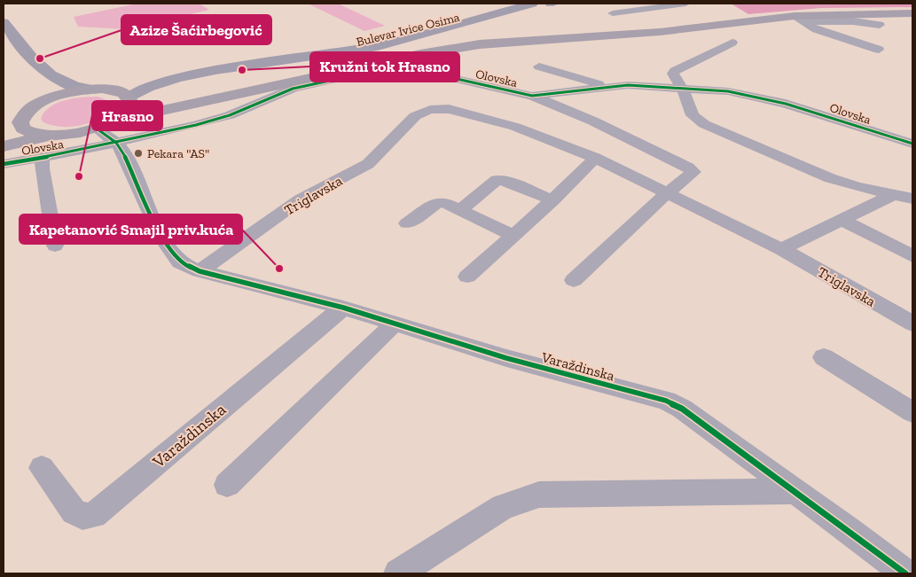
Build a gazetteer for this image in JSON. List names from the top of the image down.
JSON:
{
  "streets": {
    "main road": ["Bulevar Ivice Osima"],
    "street": ["Olovska", "Triglavska", "Varaždinska"]
  },
  "crossings": [
    ["Olovska", "Triglavska"],
    ["Triglavska", "Varaždinska"]
  ],
  "places": [
    "Azize Šaćirbegović",
    "Kružni tok Hrasno",
    "Pekara \"AS\"",
    "Hrasno",
    "Kapetanović Smajil priv.kuća"
  ]
}
